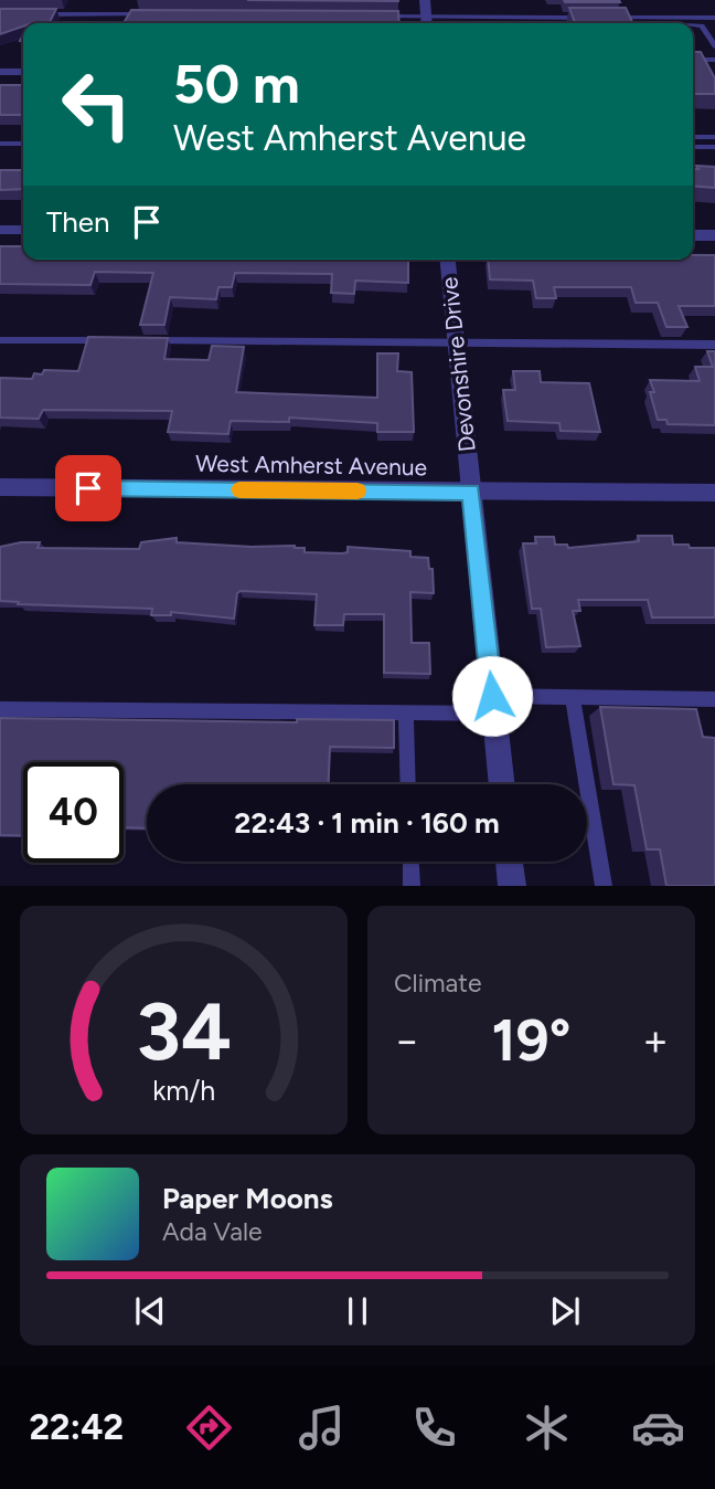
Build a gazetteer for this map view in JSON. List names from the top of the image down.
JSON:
{
  "streets": {
    "street": ["Devonshire Drive", "West Amherst Avenue"]
  },
  "crossings": [
    ["Devonshire Drive", "West Amherst Avenue"]
  ],
  "page": {
    "turn": ["50 m", "West Amherst Avenue"],
    "then": "Then",
    "limit": "40",
    "trip": "22:43 · 1 min · 160 m",
    "tile": "Climate",
    "heat": ["−", "19°", "+"],
    "song": ["Paper Moons", "Ada Vale"],
    "tabs": "22:42",
    "gauge": ["34", "km/h"]
  }
}
